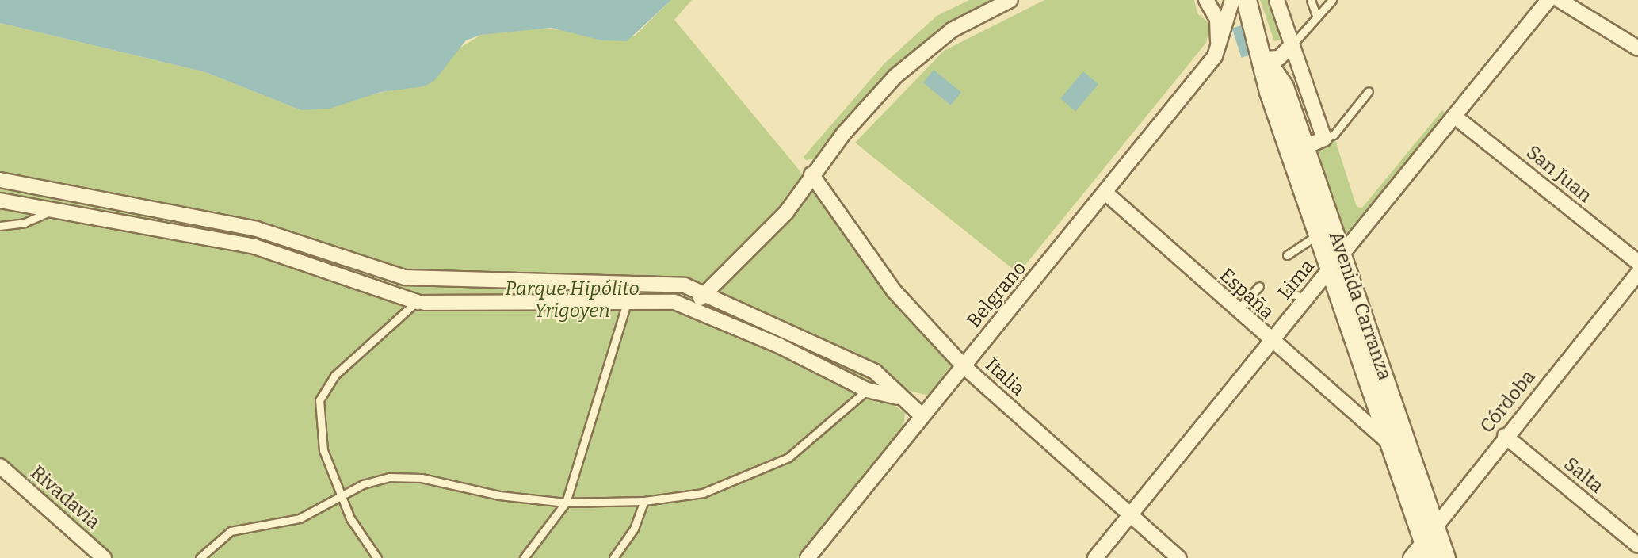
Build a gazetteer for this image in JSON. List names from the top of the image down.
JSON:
{
  "streets": {
    "main road": ["Avenida Carranza"],
    "street": [
      "San Juan",
      "Lima",
      "España",
      "Belgrano",
      "Italia",
      "Córdoba",
      "Salta",
      "Rivadavia"
    ]
  },
  "crossings": [
    ["San Juan", "Lima"],
    ["Lima", "España"],
    ["Lima", "Avenida Carranza"],
    ["Lima", "Italia"],
    ["España", "Belgrano"],
    ["España", "Avenida Carranza"],
    ["Belgrano", "Italia"],
    ["Avenida Carranza", "Córdoba"],
    ["Córdoba", "Salta"]
  ],
  "parks": ["Parque Hipólito Yrigoyen"]
}
